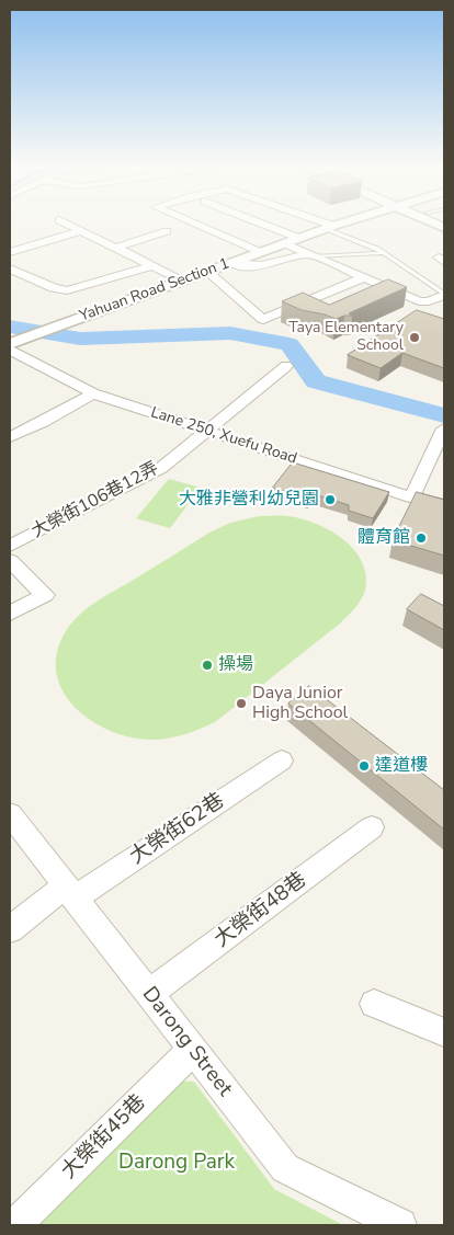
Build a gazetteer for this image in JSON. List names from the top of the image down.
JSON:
{
  "streets": {
    "street": [
      "Yahuan Road Section 1",
      "Lane 250, Xuefu Road",
      "大榮街106巷12弄",
      "大榮街62巷",
      "大榮街48巷",
      "Darong Street",
      "大榮街45巷"
    ]
  },
  "crossings": [
    ["Lane 250, Xuefu Road", "大榮街106巷12弄"],
    ["大榮街62巷", "Darong Street"],
    ["大榮街48巷", "Darong Street"],
    ["Darong Street", "大榮街45巷"]
  ],
  "parks": ["Darong Park"],
  "places": [
    "Taya Elementary School",
    "大雅非營利幼兒園",
    "體育館",
    "操場",
    "Daya Junior High School",
    "達道樓"
  ]
}
